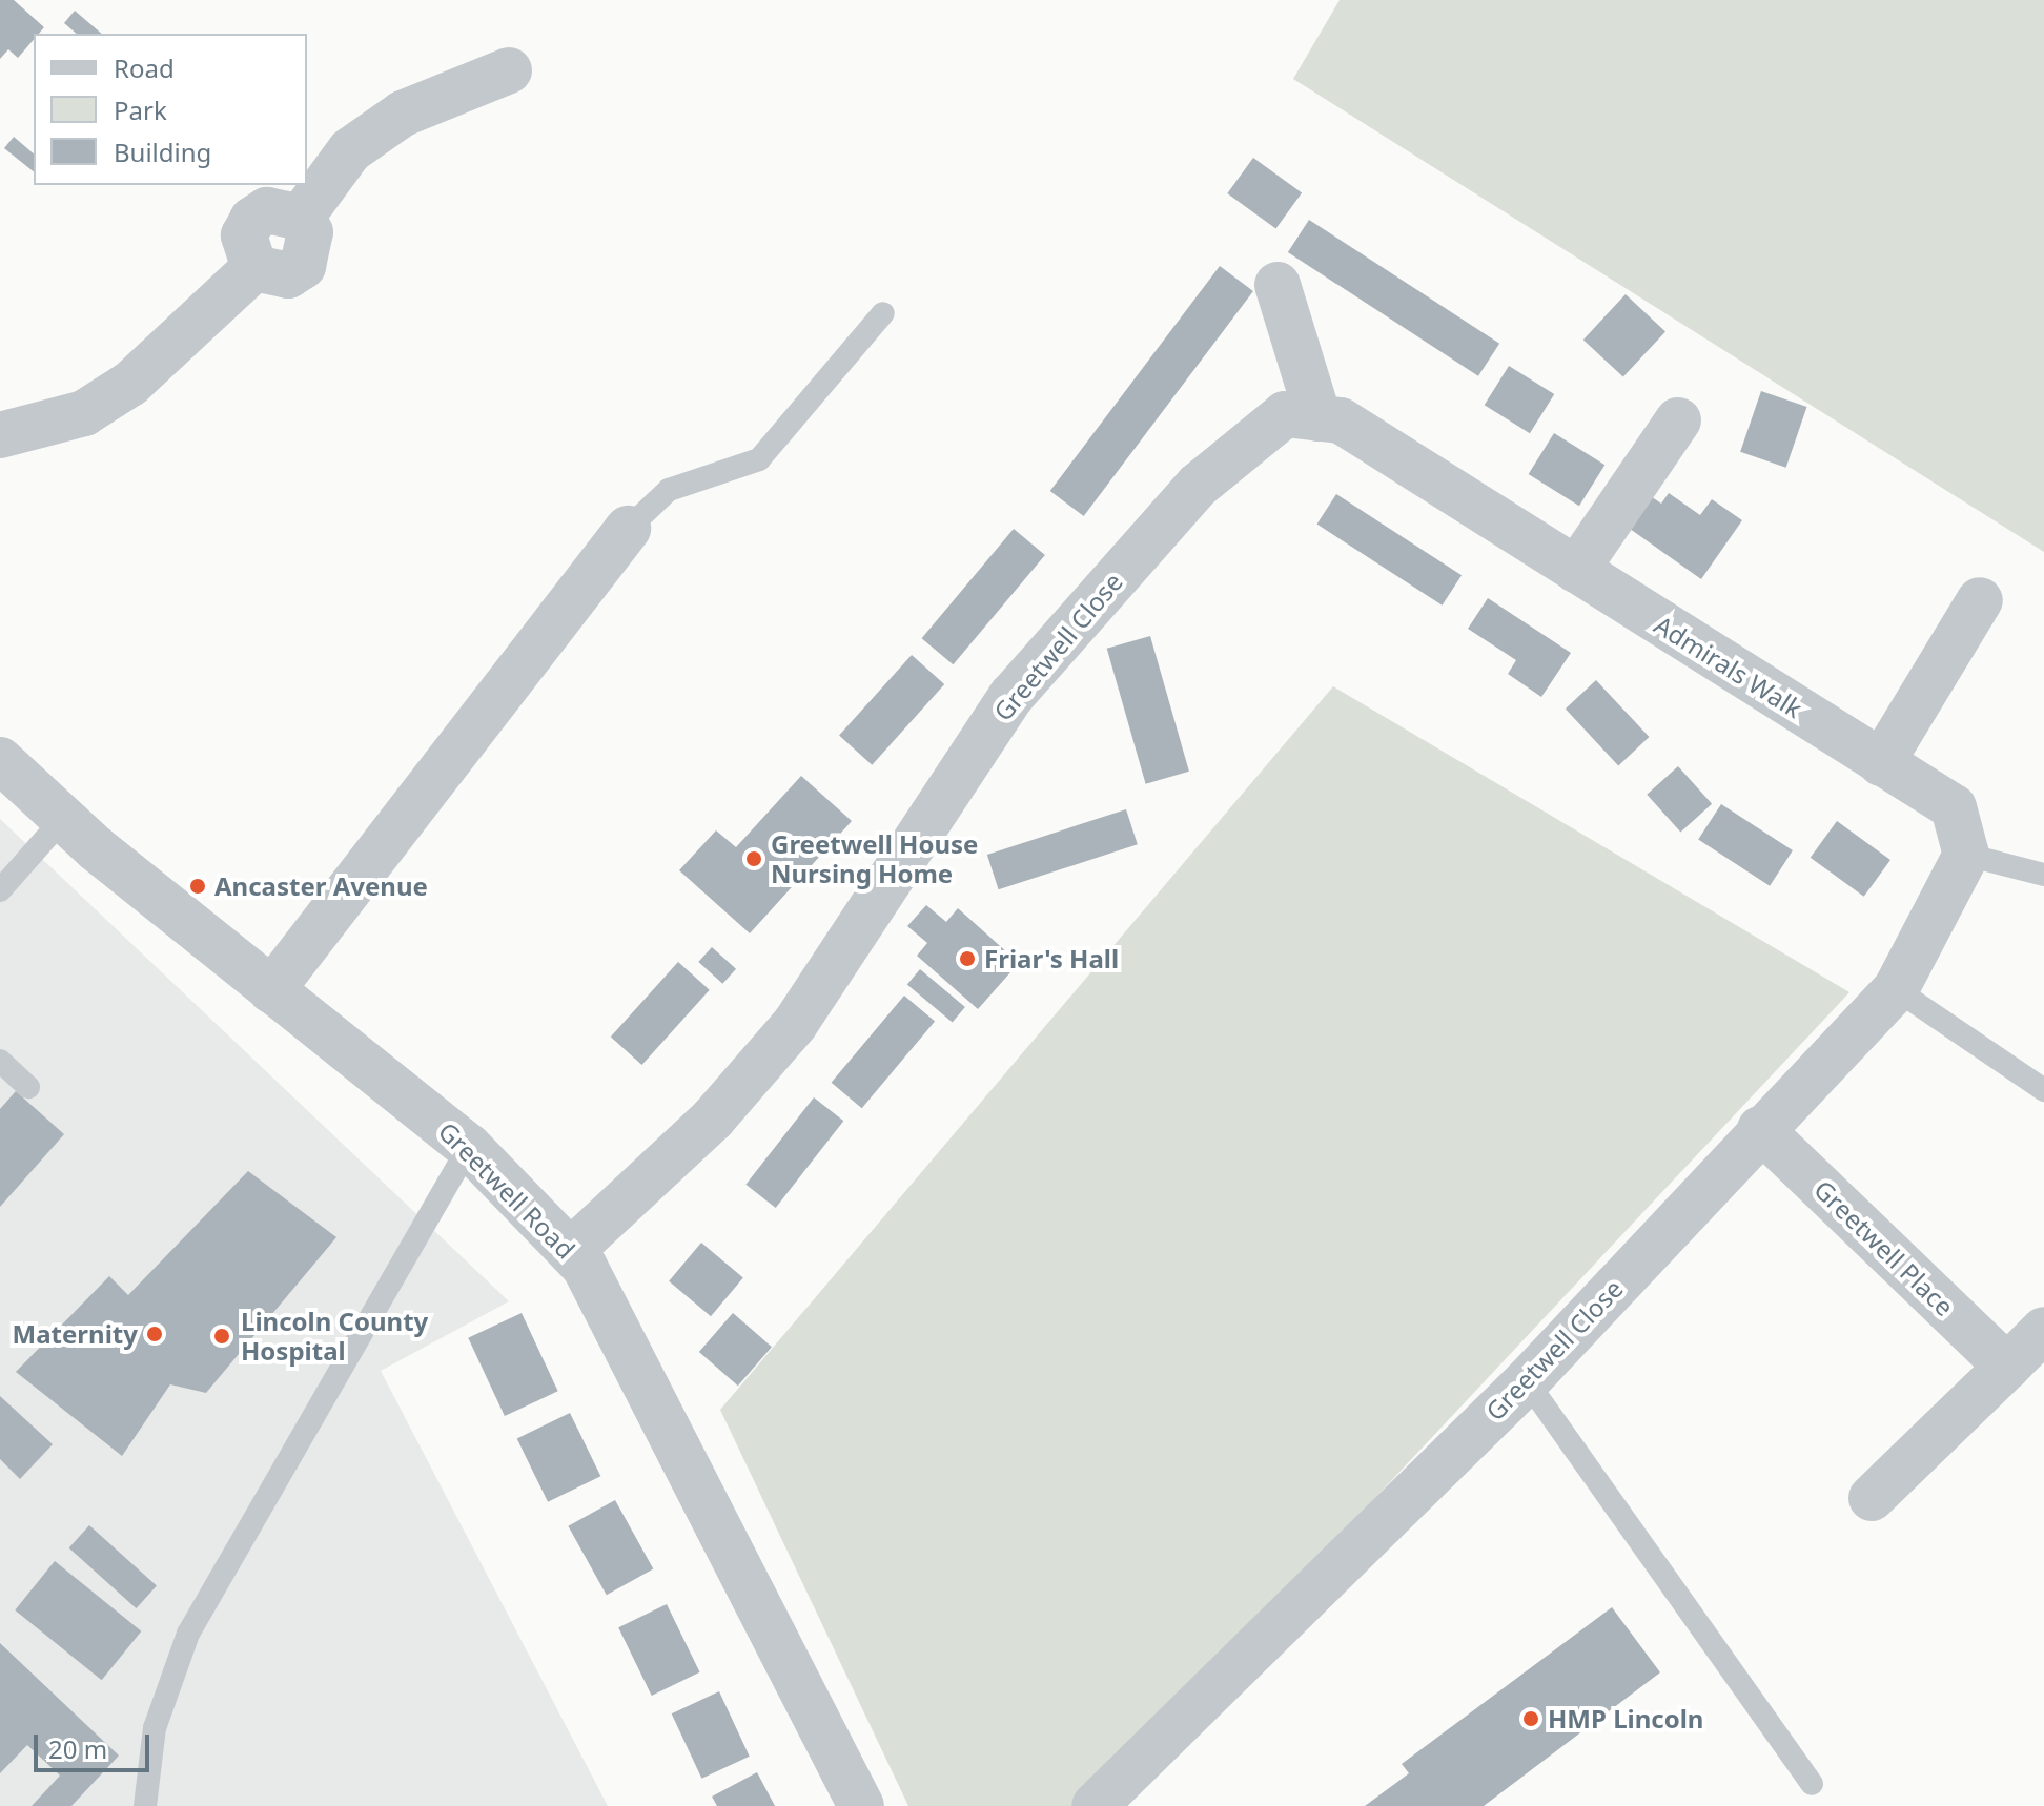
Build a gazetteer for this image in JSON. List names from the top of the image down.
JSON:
{
  "streets": {
    "street": [
      "Greetwell Close",
      "Admirals Walk",
      "Greetwell Road",
      "Greetwell Place"
    ]
  },
  "crossings": [
    ["Greetwell Close", "Admirals Walk"],
    ["Greetwell Close", "Greetwell Road"],
    ["Greetwell Close", "Greetwell Place"]
  ],
  "places": [
    "Greetwell House Nursing Home",
    "Ancaster Avenue",
    "Friar's Hall",
    "Maternity",
    "Lincoln County Hospital",
    "HMP Lincoln"
  ],
  "legend": ["Road", "Park", "Building"],
  "scale_bar": "20 m"
}
